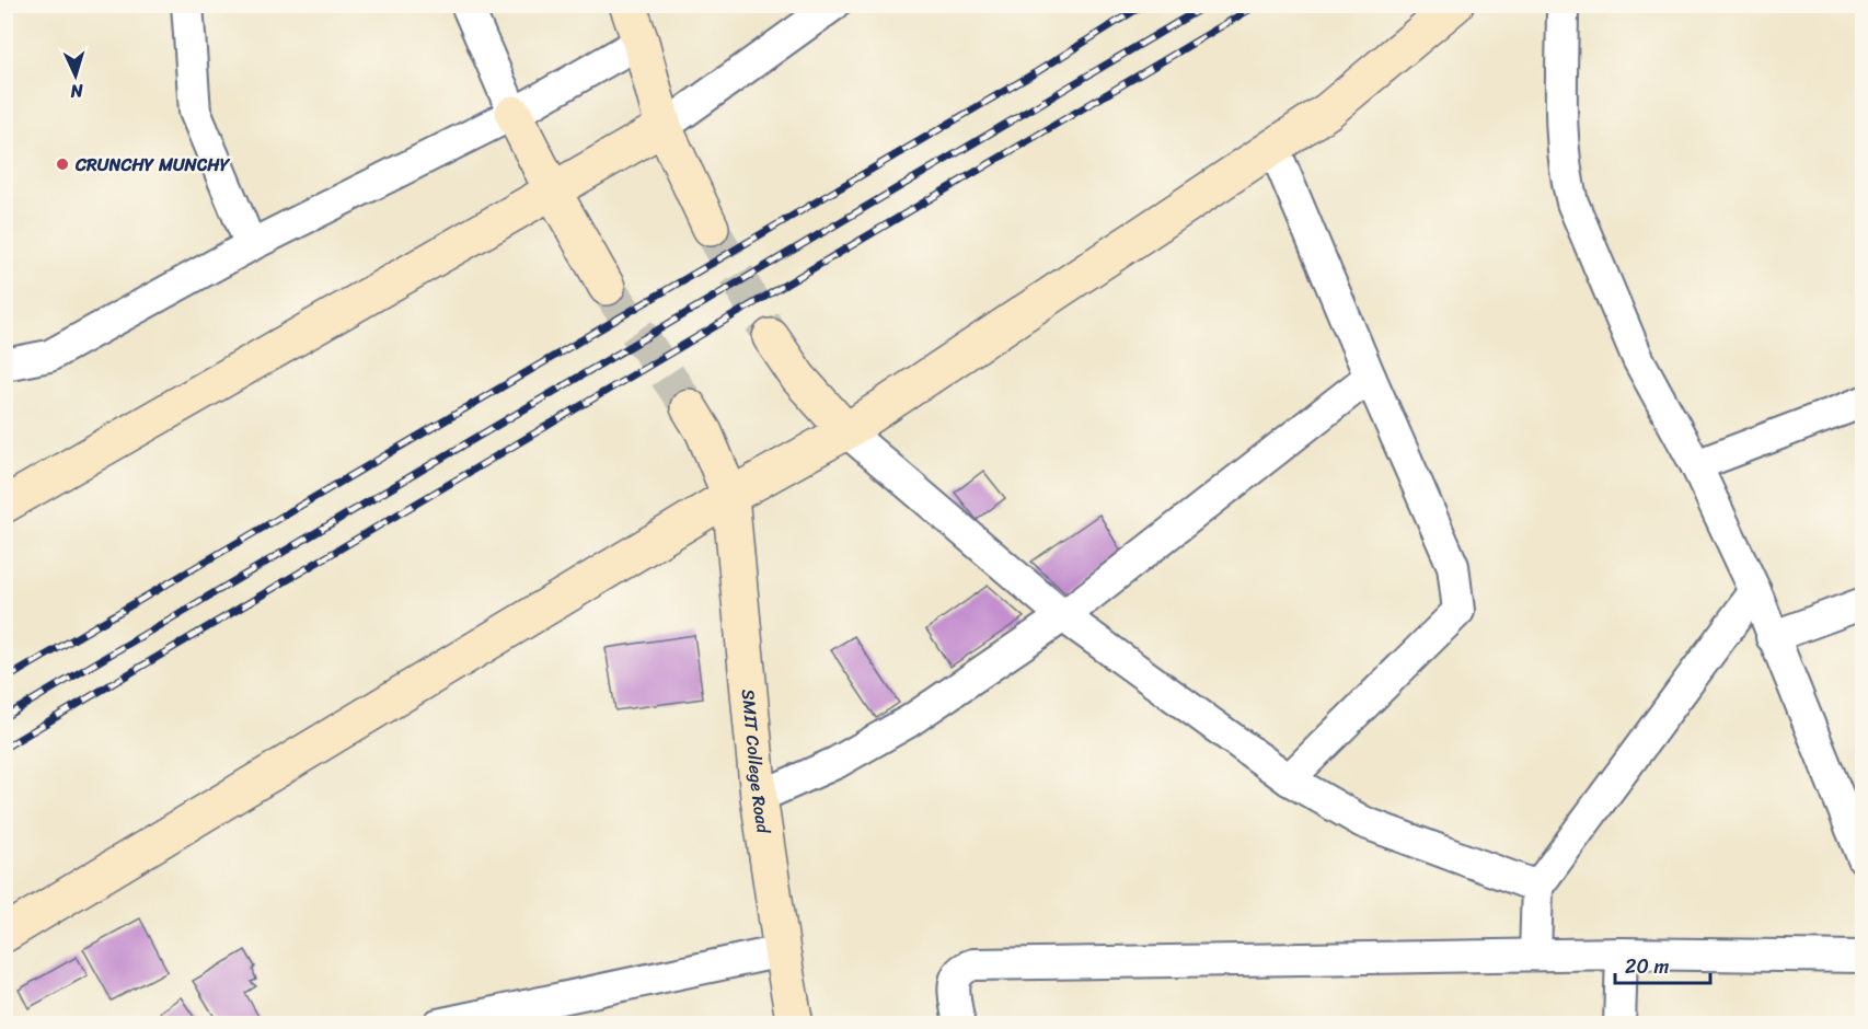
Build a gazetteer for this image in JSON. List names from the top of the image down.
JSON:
{
  "streets": {
    "main road": ["SMIT College Road"]
  },
  "places": ["CRUNCHY MUNCHY"],
  "scale_bar": "20 m",
  "north": "bottom"
}
